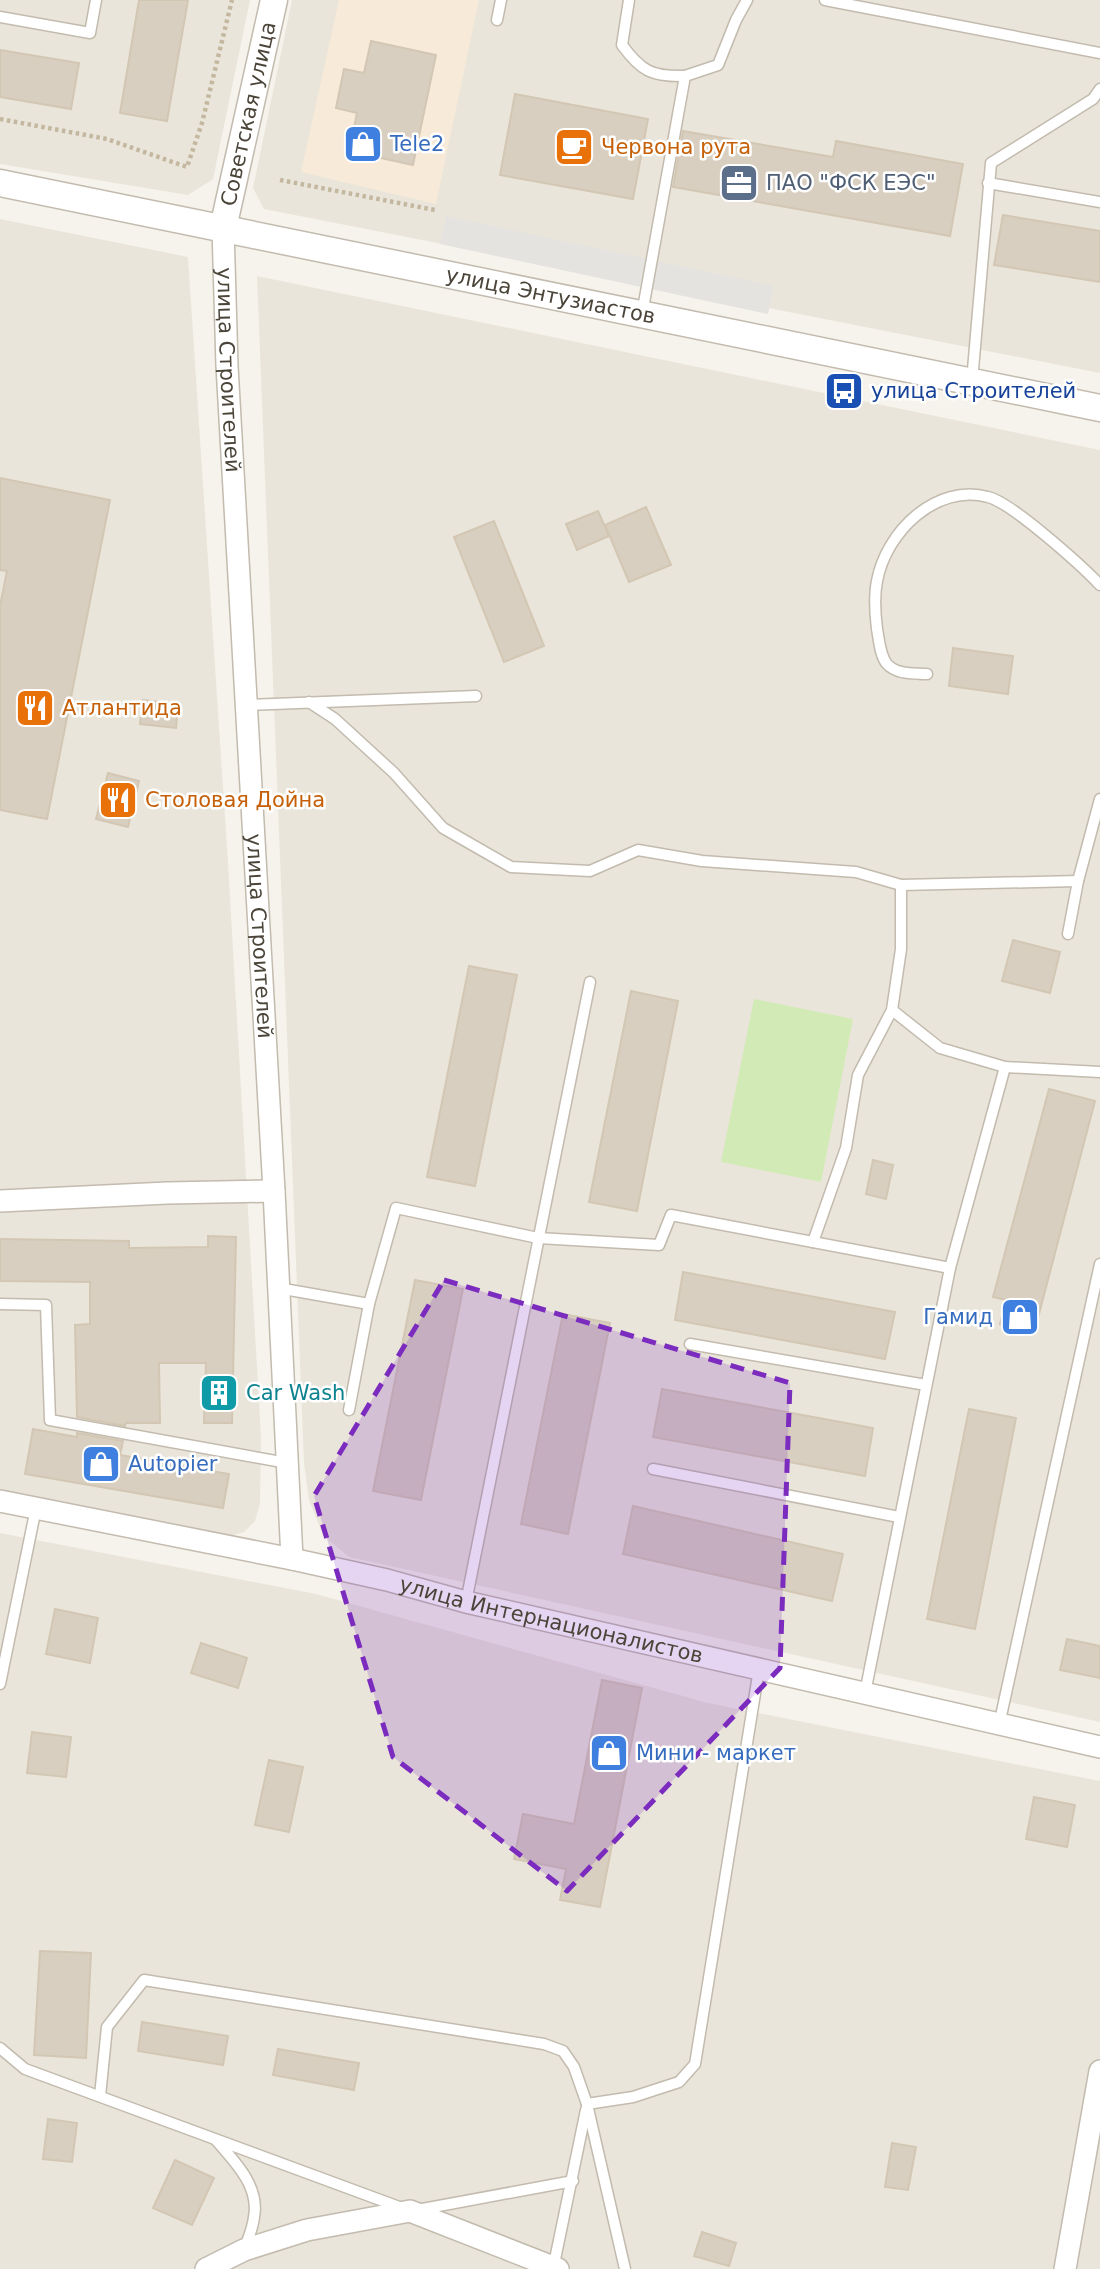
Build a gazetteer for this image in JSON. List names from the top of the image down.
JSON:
{
  "streets": {
    "street": [
      "Советская улица",
      "улица Энтузиастов",
      "улица Строителей",
      "улица Интернационалистов"
    ]
  },
  "crossings": [
    ["Советская улица", "улица Энтузиастов"],
    ["Советская улица", "улица Строителей"],
    ["улица Энтузиастов", "улица Строителей"],
    ["улица Строителей", "улица Интернационалистов"]
  ],
  "places": {
    "shop": [
      "Tele2",
      "Гамид",
      "Autopier",
      "Мини - маркет"
    ],
    "cafe": ["Червона рута"],
    "office": ["ПАО \"ФСК ЕЭС\""],
    "bus stop": ["улица Строителей"],
    "restaurant": ["Атлантида", "Столовая Дойна"],
    "building": ["Car Wash"]
  }
}
